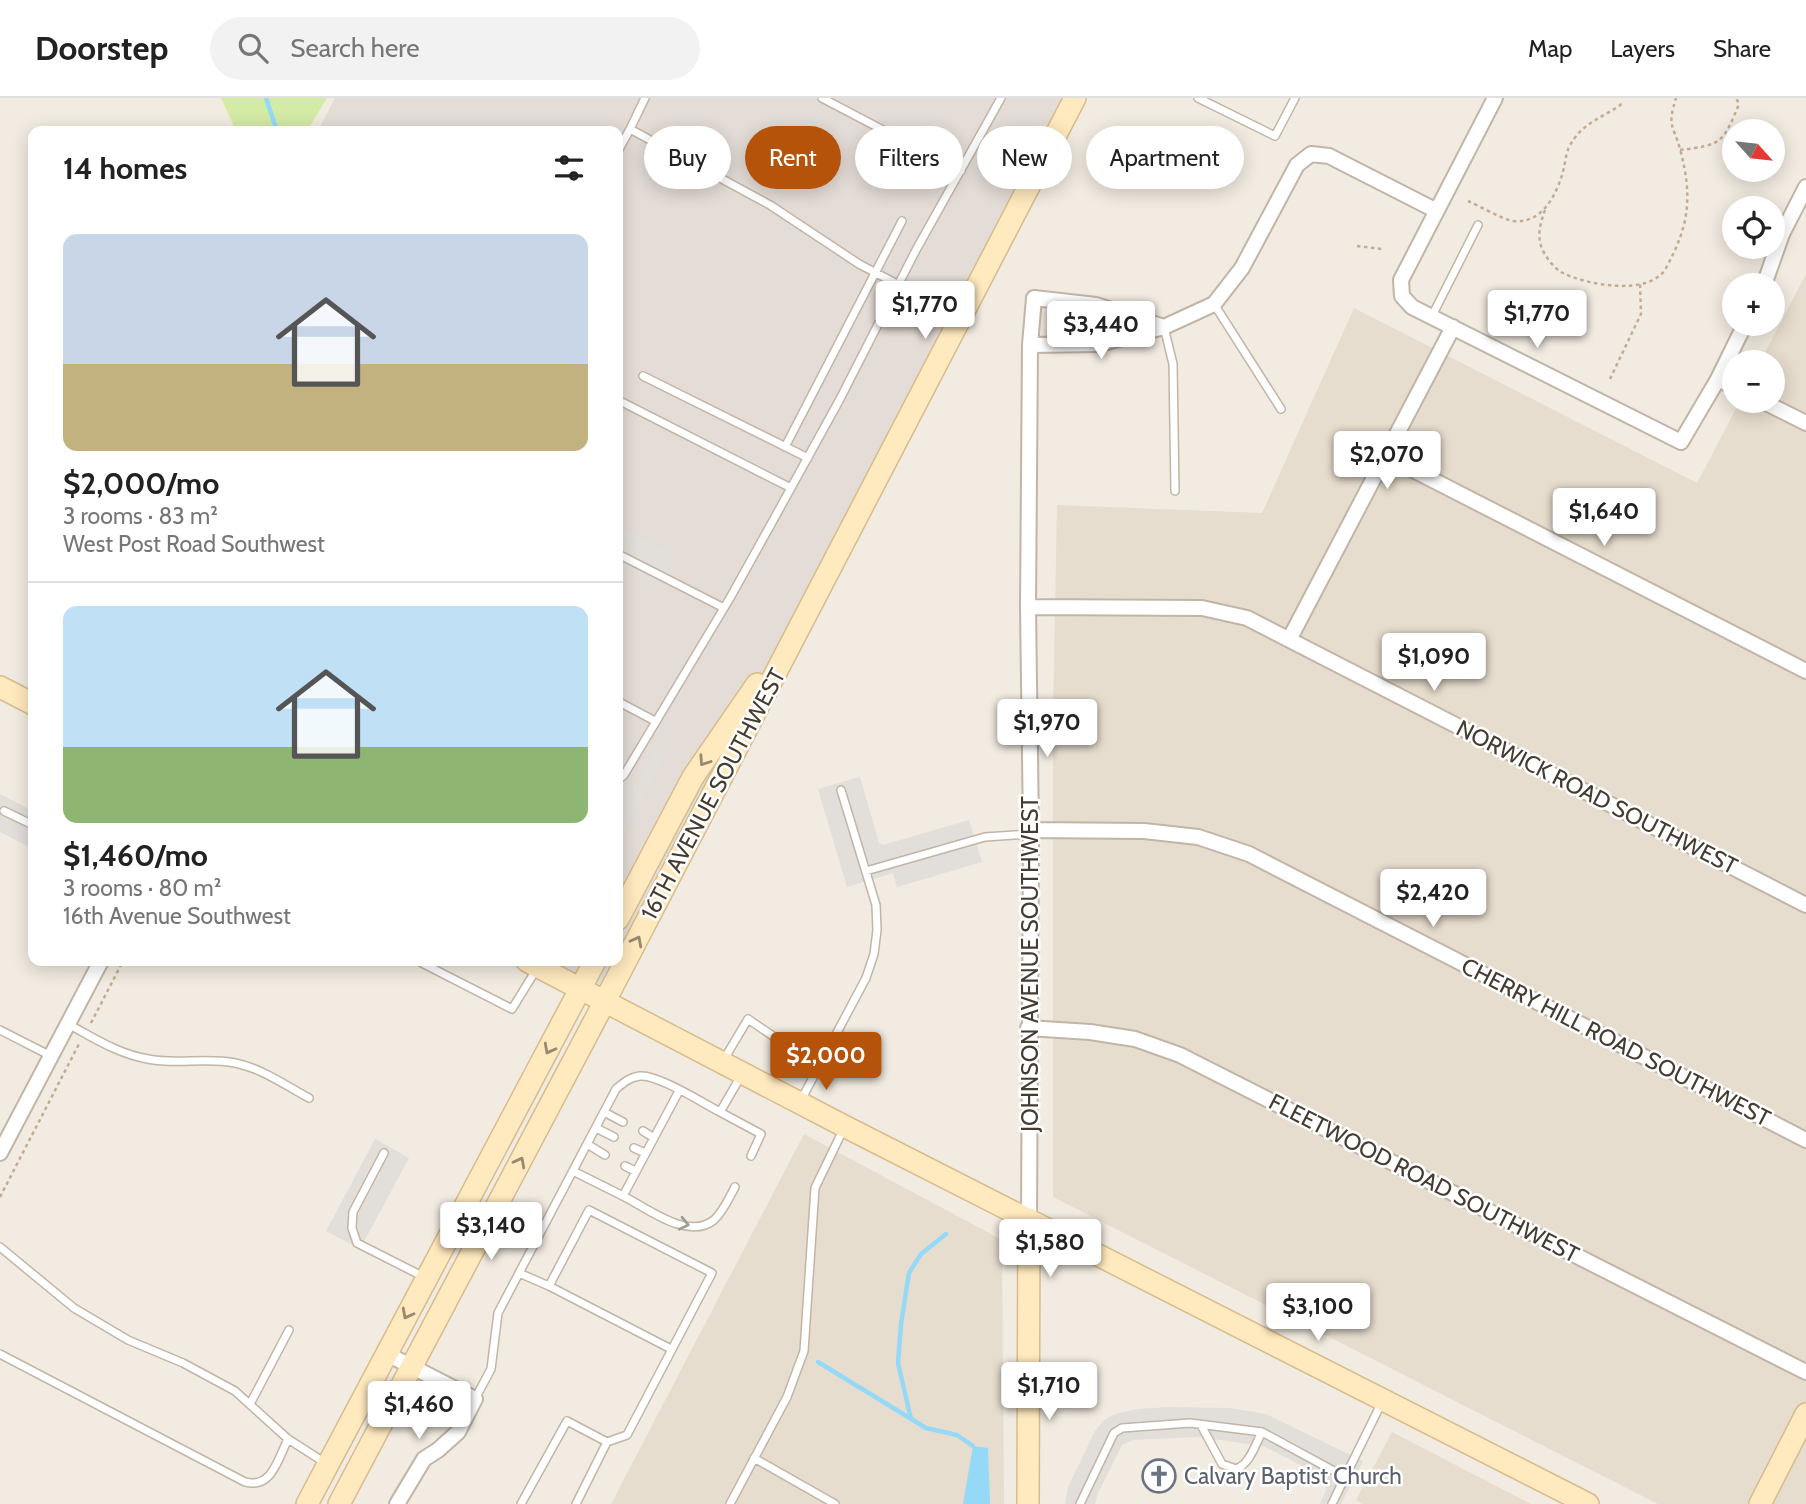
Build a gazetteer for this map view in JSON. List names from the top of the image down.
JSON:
{
  "streets": {
    "main road": ["16TH AVENUE SOUTHWEST", "JOHNSON AVENUE SOUTHWEST"],
    "street": ["NORWICK ROAD SOUTHWEST", "CHERRY HILL ROAD SOUTHWEST", "FLEETWOOD ROAD SOUTHWEST"]
  },
  "crossings": [
    ["NORWICK ROAD SOUTHWEST", "JOHNSON AVENUE SOUTHWEST"],
    ["JOHNSON AVENUE SOUTHWEST", "CHERRY HILL ROAD SOUTHWEST"],
    ["JOHNSON AVENUE SOUTHWEST", "FLEETWOOD ROAD SOUTHWEST"]
  ],
  "places": {
    "church": ["Calvary Baptist Church"]
  },
  "north": "bottom right",
  "page": {
    "header": "Doorstep",
    "search": "Search here",
    "nav": ["Map", "Layers", "Share"],
    "map_buttons": ["+", "−"],
    "chip": [
      "Buy",
      "Rent",
      "Filters",
      "New",
      "Apartment"
    ],
    "heading": "14 homes",
    "list": [
      {
        "name": "$2,000/mo",
        "note": "3 rooms · 83 m² · West Post Road Southwest"
      },
      {
        "name": "$1,460/mo",
        "note": "3 rooms · 80 m² · 16th Avenue Southwest"
      }
    ],
    "price": [
      "$1,770",
      "$1,770",
      "$3,440",
      "$2,070",
      "$1,640",
      "$1,090",
      "$1,970",
      "$2,420",
      "$2,000",
      "$3,140",
      "$1,580",
      "$3,100",
      "$1,710",
      "$1,460"
    ]
  }
}
